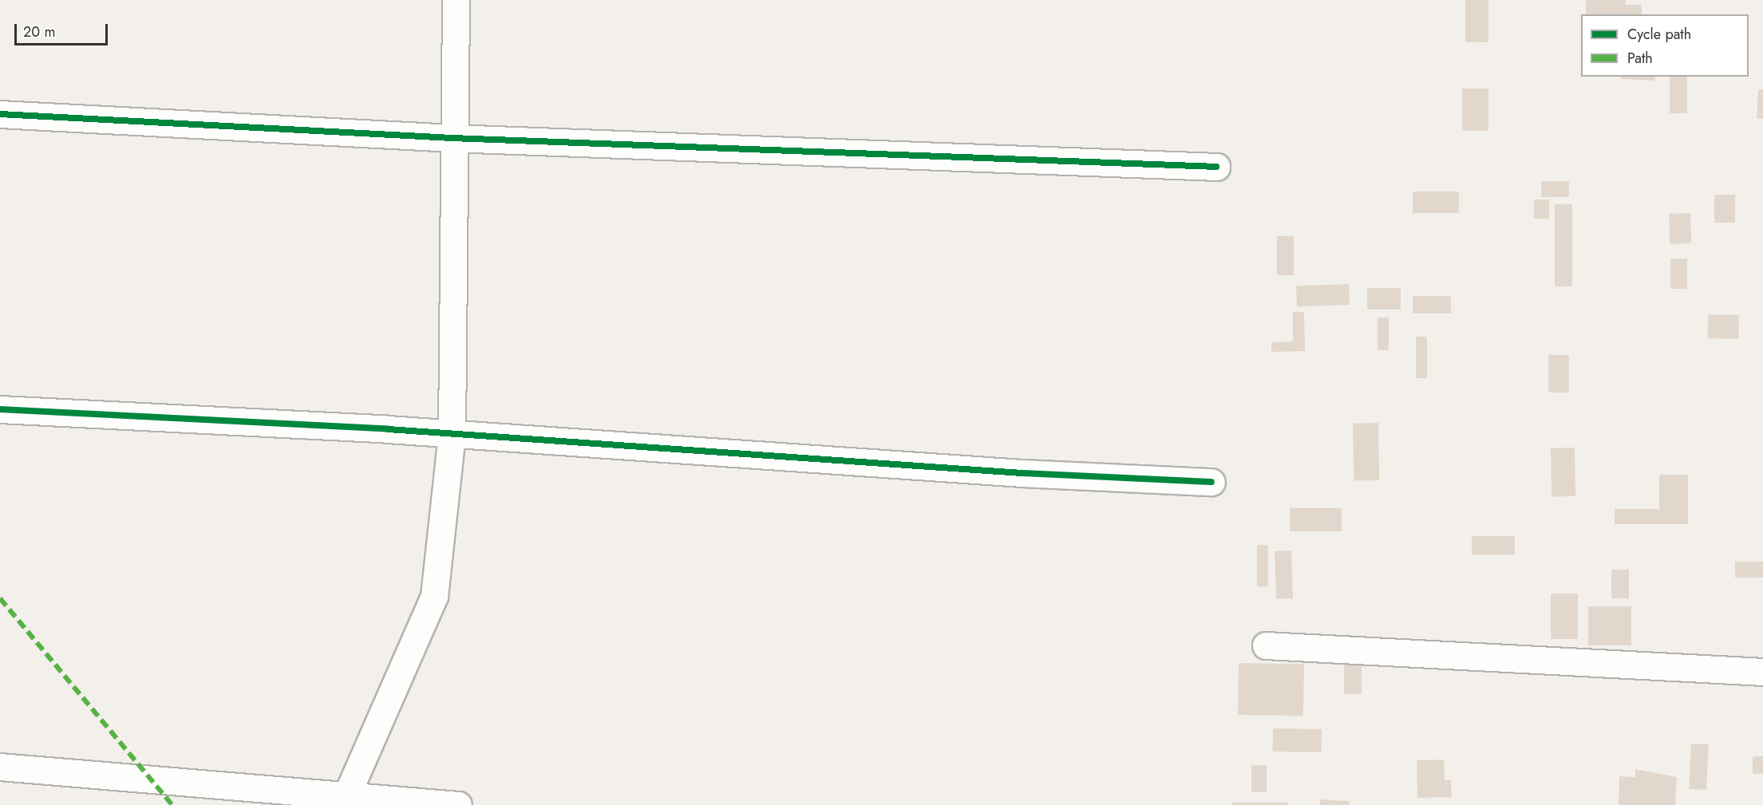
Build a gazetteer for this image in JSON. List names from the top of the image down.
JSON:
{
  "legend": ["Cycle path", "Path"],
  "scale_bar": "20 m"
}
